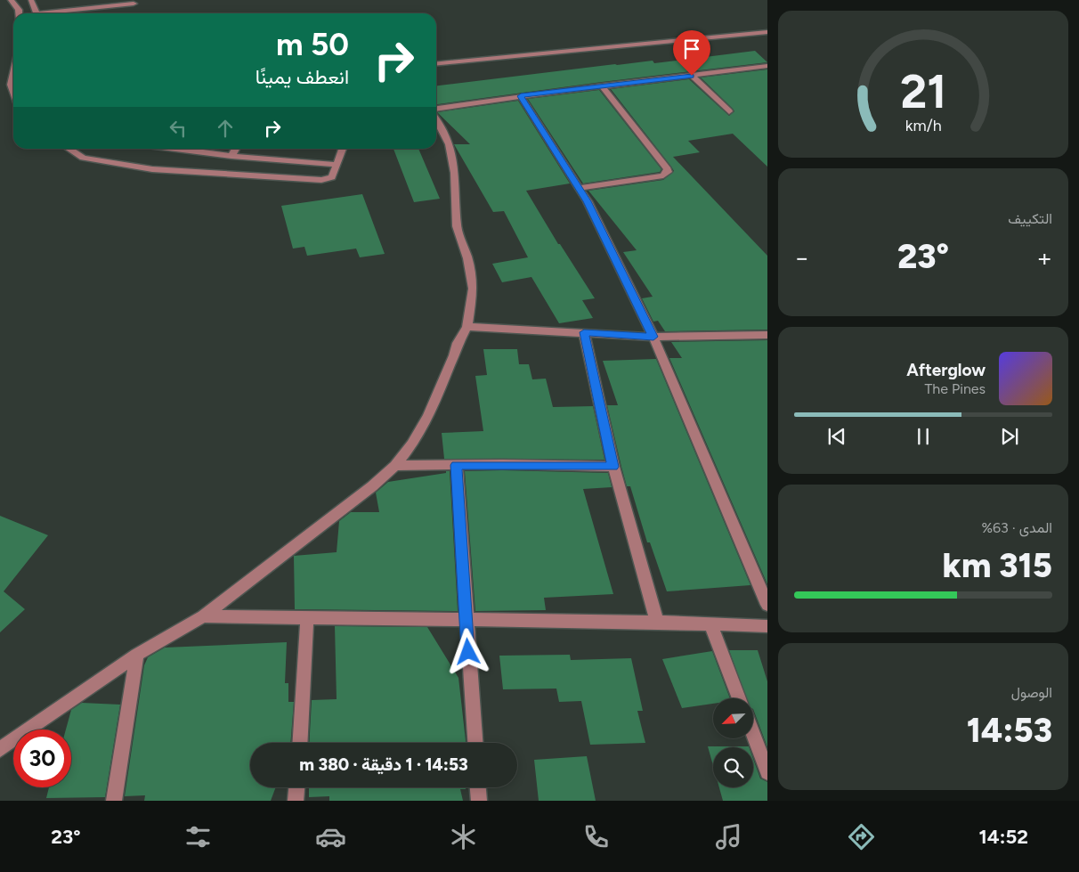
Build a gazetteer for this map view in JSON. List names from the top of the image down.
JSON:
{
  "north": "bottom left",
  "page": {
    "turn": ["50 m", "انعطف يمينًا"],
    "tile": [
      "التكييف",
      ["المدى · 63%", "315 km"],
      ["الوصول", "14:53"]
    ],
    "heat": ["−", "23°", "+"],
    "song": ["Afterglow", "The Pines"],
    "limit": "30",
    "trip": "14:53 · 1 دقيقة · 380 m",
    "tabs": ["14:52", "23°"],
    "gauge": ["21", "km/h"]
  }
}
